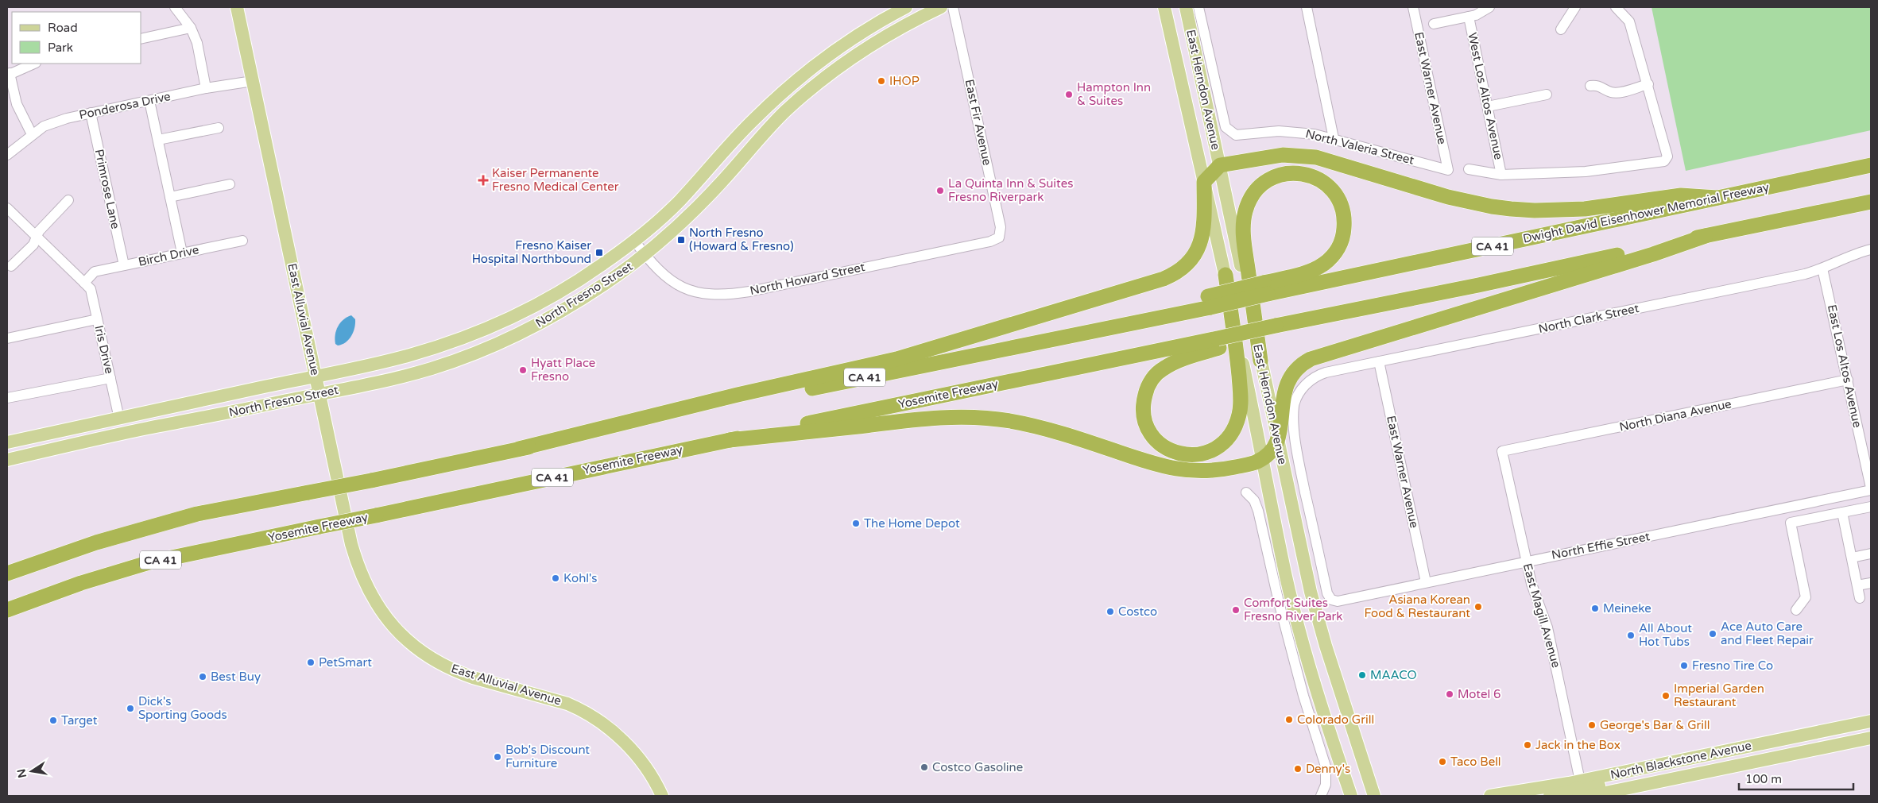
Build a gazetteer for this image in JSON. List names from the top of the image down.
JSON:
{
  "streets": {
    "highway": ["Dwight David Eisenhower Memorial Freeway", "CA 41", "Yosemite Freeway"],
    "main road": [
      "East Herndon Avenue",
      "North Fresno Street",
      "East Alluvial Avenue",
      "North Blackstone Avenue"
    ],
    "street": [
      "East Warner Avenue",
      "West Los Altos Avenue",
      "Ponderosa Drive",
      "East Fir Avenue",
      "North Valeria Street",
      "Primrose Lane",
      "Birch Drive",
      "North Howard Street",
      "North Clark Street",
      "Iris Drive",
      "East Los Altos Avenue",
      "North Diana Avenue",
      "North Effie Street",
      "East Magill Avenue"
    ]
  },
  "crossings": [
    ["East Warner Avenue", "North Valeria Street"],
    ["East Warner Avenue", "North Clark Street"],
    ["East Warner Avenue", "North Effie Street"],
    ["Ponderosa Drive", "Primrose Lane"],
    ["Ponderosa Drive", "East Alluvial Avenue"],
    ["East Fir Avenue", "North Howard Street"],
    ["Primrose Lane", "Birch Drive"],
    ["Dwight David Eisenhower Memorial Freeway", "CA 41"],
    ["Birch Drive", "Iris Drive"],
    ["North Howard Street", "North Fresno Street"],
    ["North Fresno Street", "East Alluvial Avenue"],
    ["North Fresno Street", "Iris Drive"],
    ["North Clark Street", "East Los Altos Avenue"],
    ["North Clark Street", "North Effie Street"],
    ["East Los Altos Avenue", "North Diana Avenue"],
    ["East Los Altos Avenue", "North Effie Street"],
    ["North Diana Avenue", "East Magill Avenue"],
    ["North Effie Street", "East Magill Avenue"],
    ["East Magill Avenue", "North Blackstone Avenue"]
  ],
  "places": {
    "other": [
      "IHOP",
      "Hampton Inn & Suites",
      "La Quinta Inn & Suites Fresno Riverpark",
      "Hyatt Place Fresno",
      "The Home Depot",
      "Kohl's",
      "Asiana Korean Food & Restaurant",
      "Meineke",
      "Comfort Suites Fresno River Park",
      "Costco",
      "Ace Auto Care and Fleet Repair",
      "All About Hot Tubs",
      "PetSmart",
      "Fresno Tire Co",
      "MAACO",
      "Best Buy",
      "Motel 6",
      "Imperial Garden Restaurant",
      "Dick's Sporting Goods",
      "Colorado Grill",
      "Target",
      "George's Bar & Grill",
      "Jack in the Box",
      "Bob's Discount Furniture",
      "Taco Bell",
      "Costco Gasoline",
      "Denny's"
    ],
    "health": ["Kaiser Permanente Fresno Medical Center"],
    "transit": ["North Fresno (Howard & Fresno)", "Fresno Kaiser Hospital Northbound"]
  },
  "legend": ["Road", "Park"],
  "scale_bar": "100 m",
  "north": "left"
}
